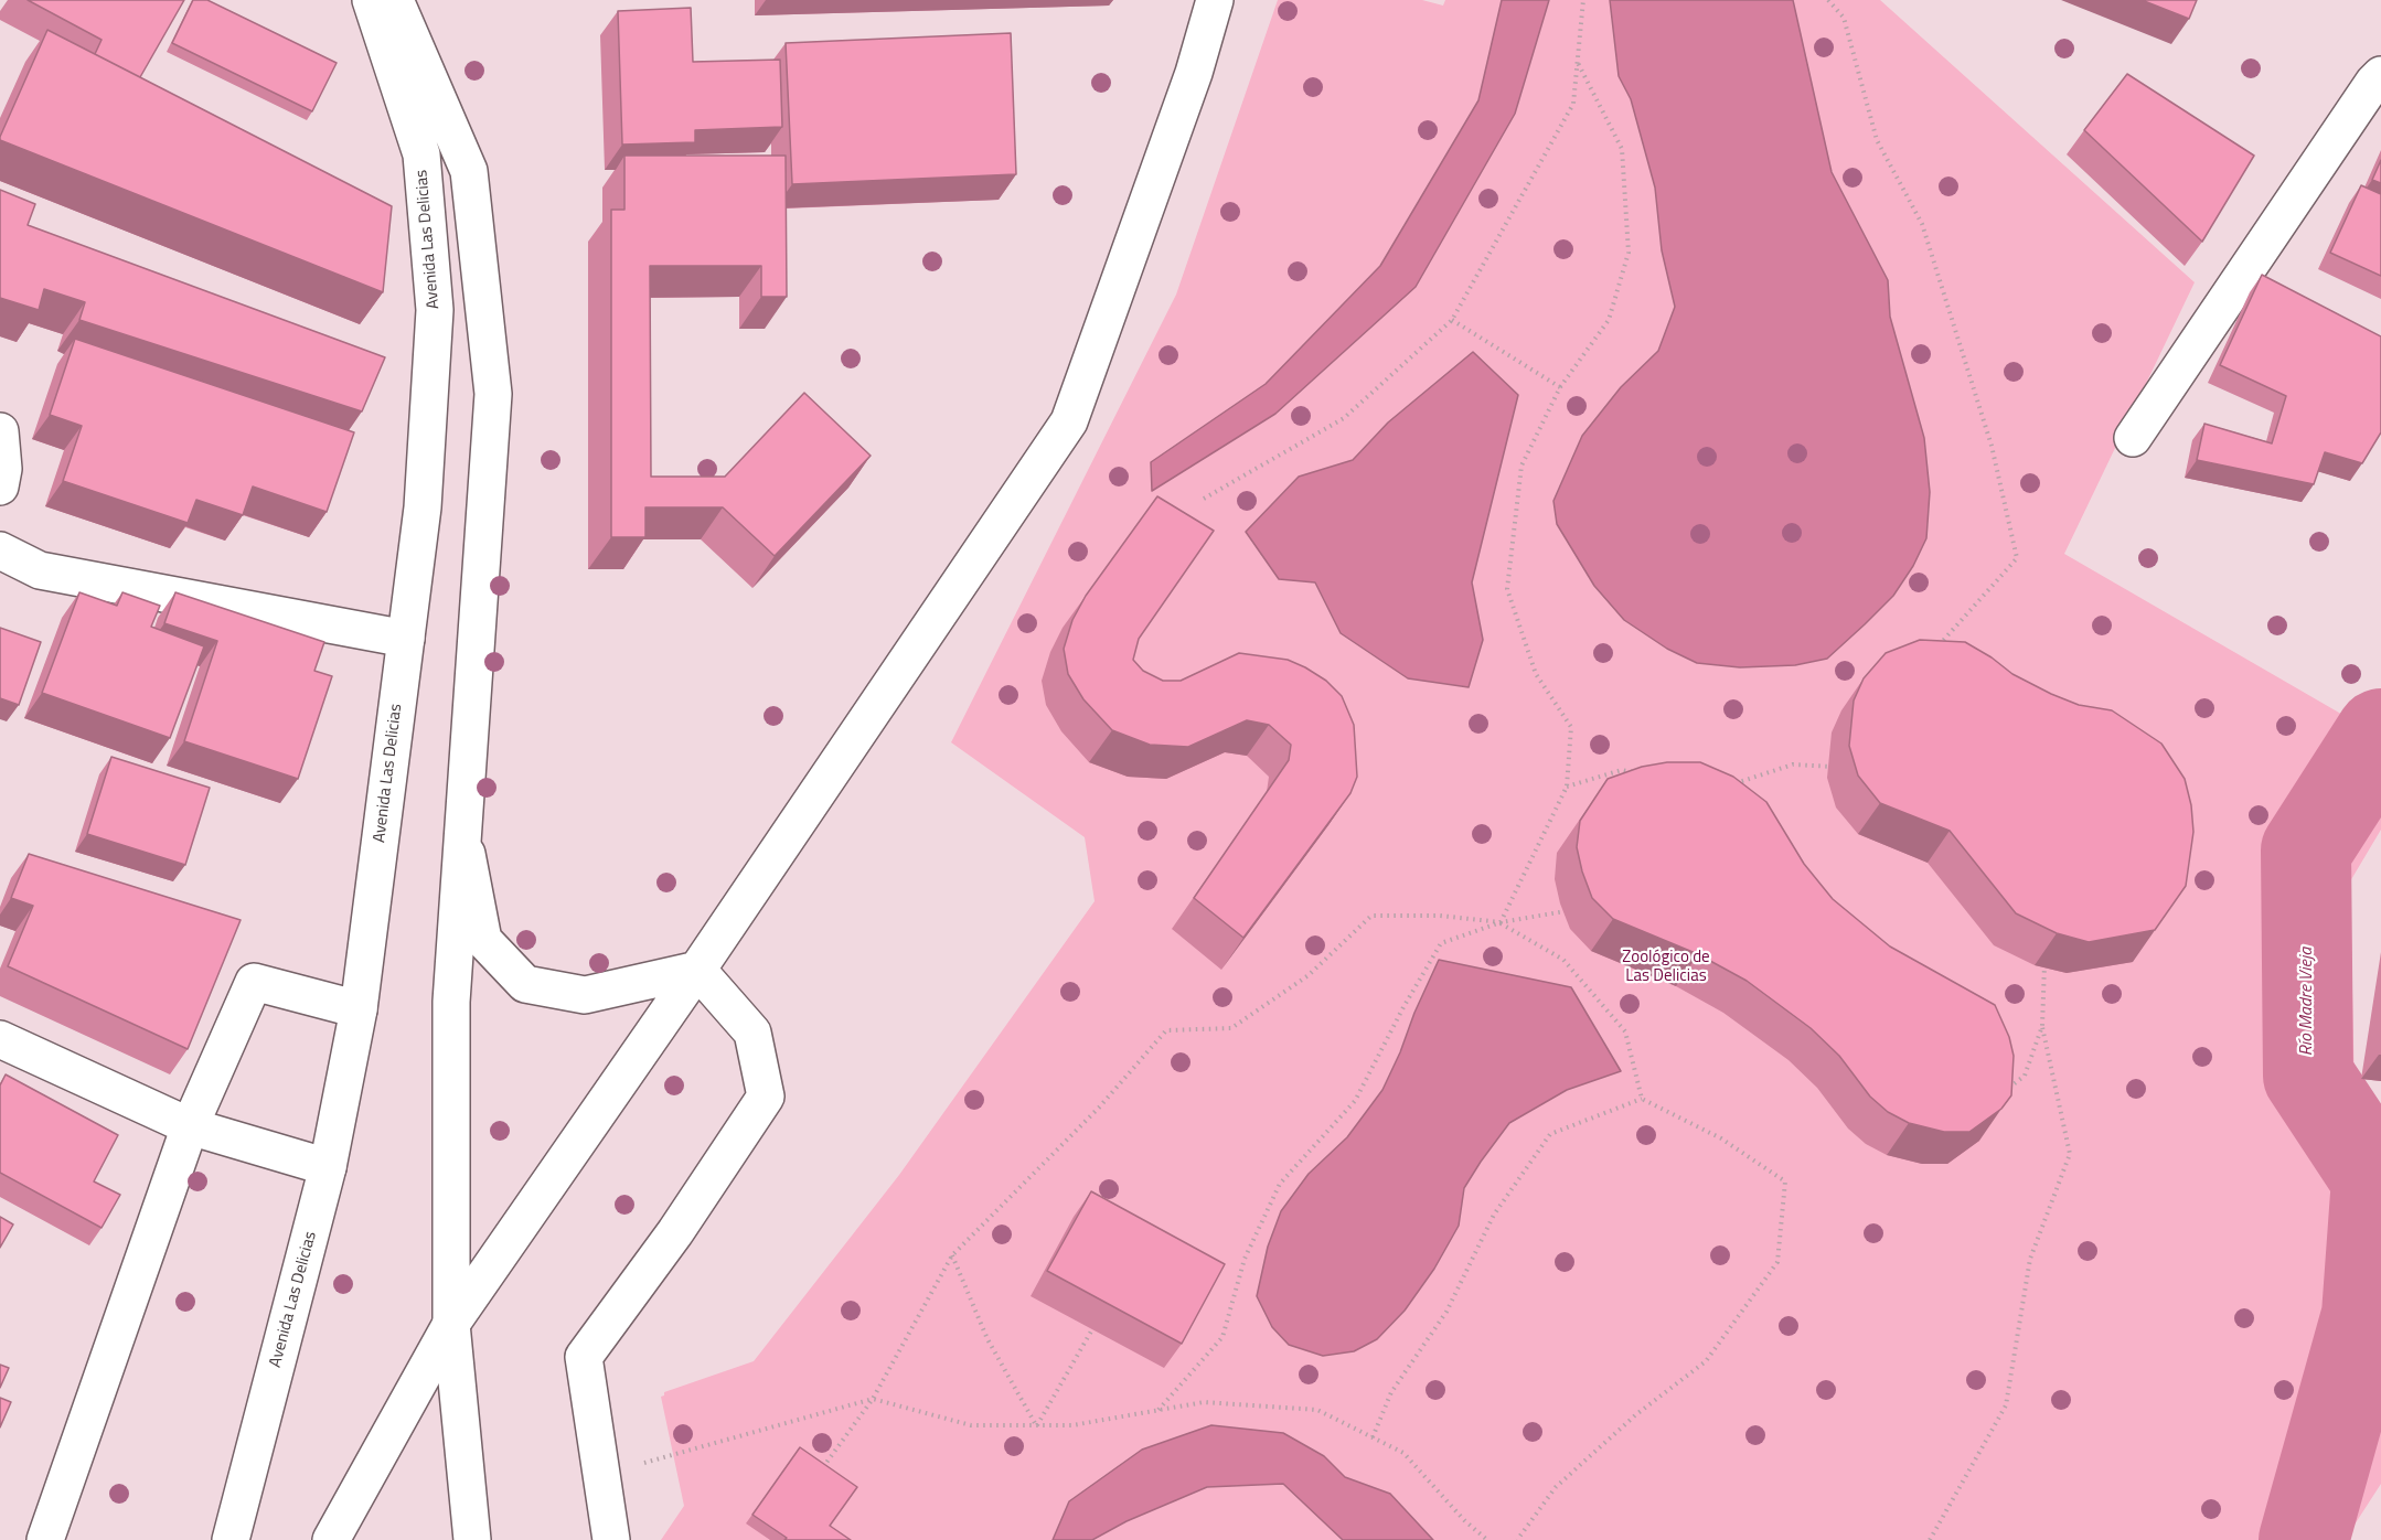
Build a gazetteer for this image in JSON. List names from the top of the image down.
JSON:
{
  "streets": {
    "street": ["Avenida Las Delicias"]
  },
  "water": ["Río Madre Vieja"],
  "parks": ["Zoológico de Las Delicias"]
}
